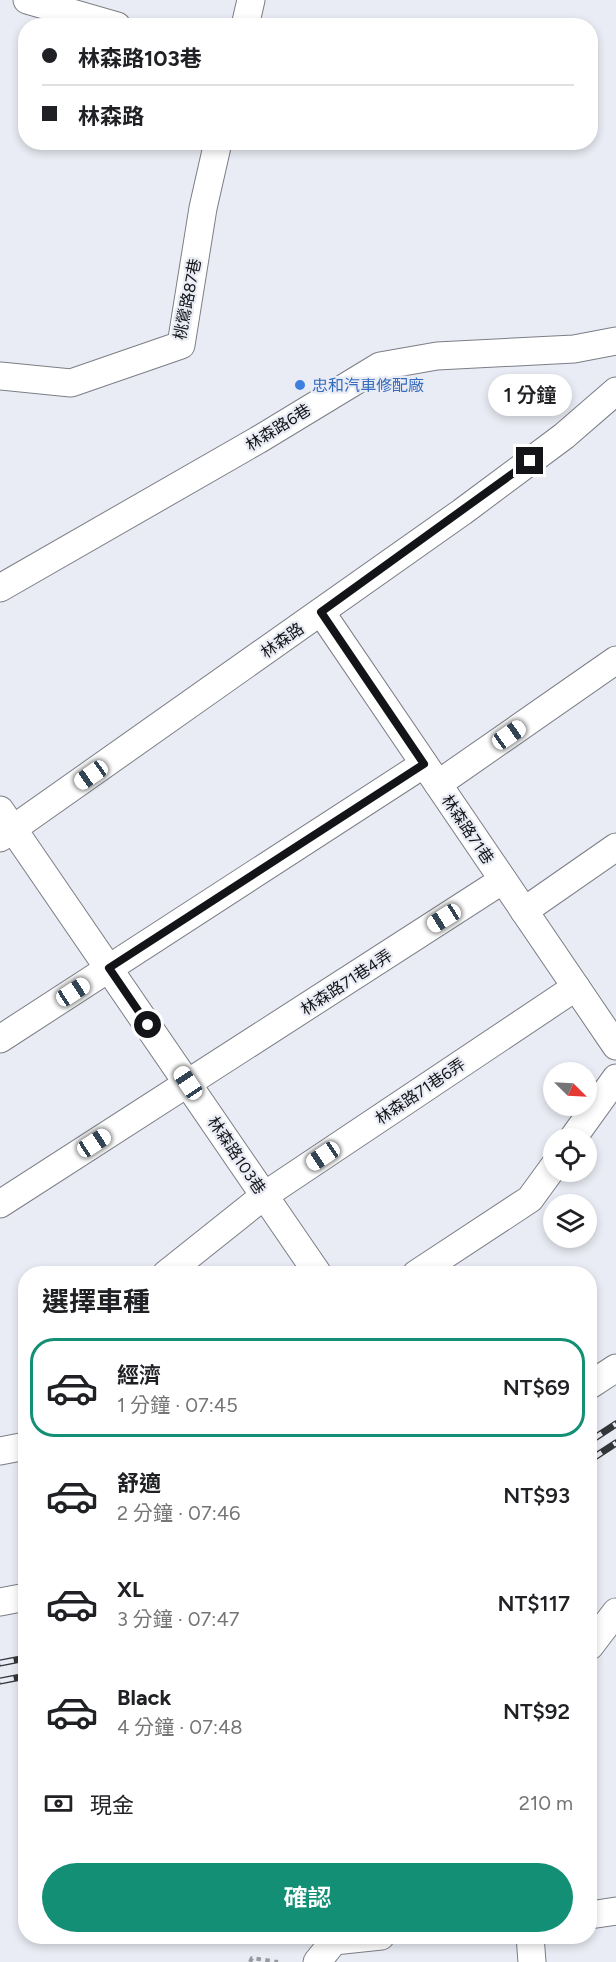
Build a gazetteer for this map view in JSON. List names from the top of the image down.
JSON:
{
  "streets": {
    "street": [
      "桃鶯路87巷",
      "林森路6巷",
      "林森路",
      "林森路71巷",
      "林森路71巷4弄",
      "林森路71巷6弄",
      "林森路103巷"
    ]
  },
  "crossings": [
    ["林森路", "林森路71巷"],
    ["林森路", "林森路103巷"],
    ["林森路71巷", "林森路71巷4弄"],
    ["林森路71巷", "林森路71巷6弄"],
    ["林森路71巷4弄", "林森路103巷"],
    ["林森路71巷6弄", "林森路103巷"]
  ],
  "places": ["忠和汽車修配廠"],
  "north": "bottom right",
  "page": {
    "banner": ["林森路103巷", "林森路"],
    "bubble": "1 分鐘",
    "heading": "選擇車種",
    "list": [
      {
        "name": "經濟",
        "note": "1 分鐘 · 07:45",
        "value": "NT$69"
      },
      {
        "name": "舒適",
        "note": "2 分鐘 · 07:46",
        "value": "NT$93"
      },
      {
        "name": "XL",
        "note": "3 分鐘 · 07:47",
        "value": "NT$117"
      },
      {
        "name": "Black",
        "note": "4 分鐘 · 07:48",
        "value": "NT$92"
      }
    ],
    "pay": ["現金", "210 m"],
    "buttons": "確認"
  }
}
